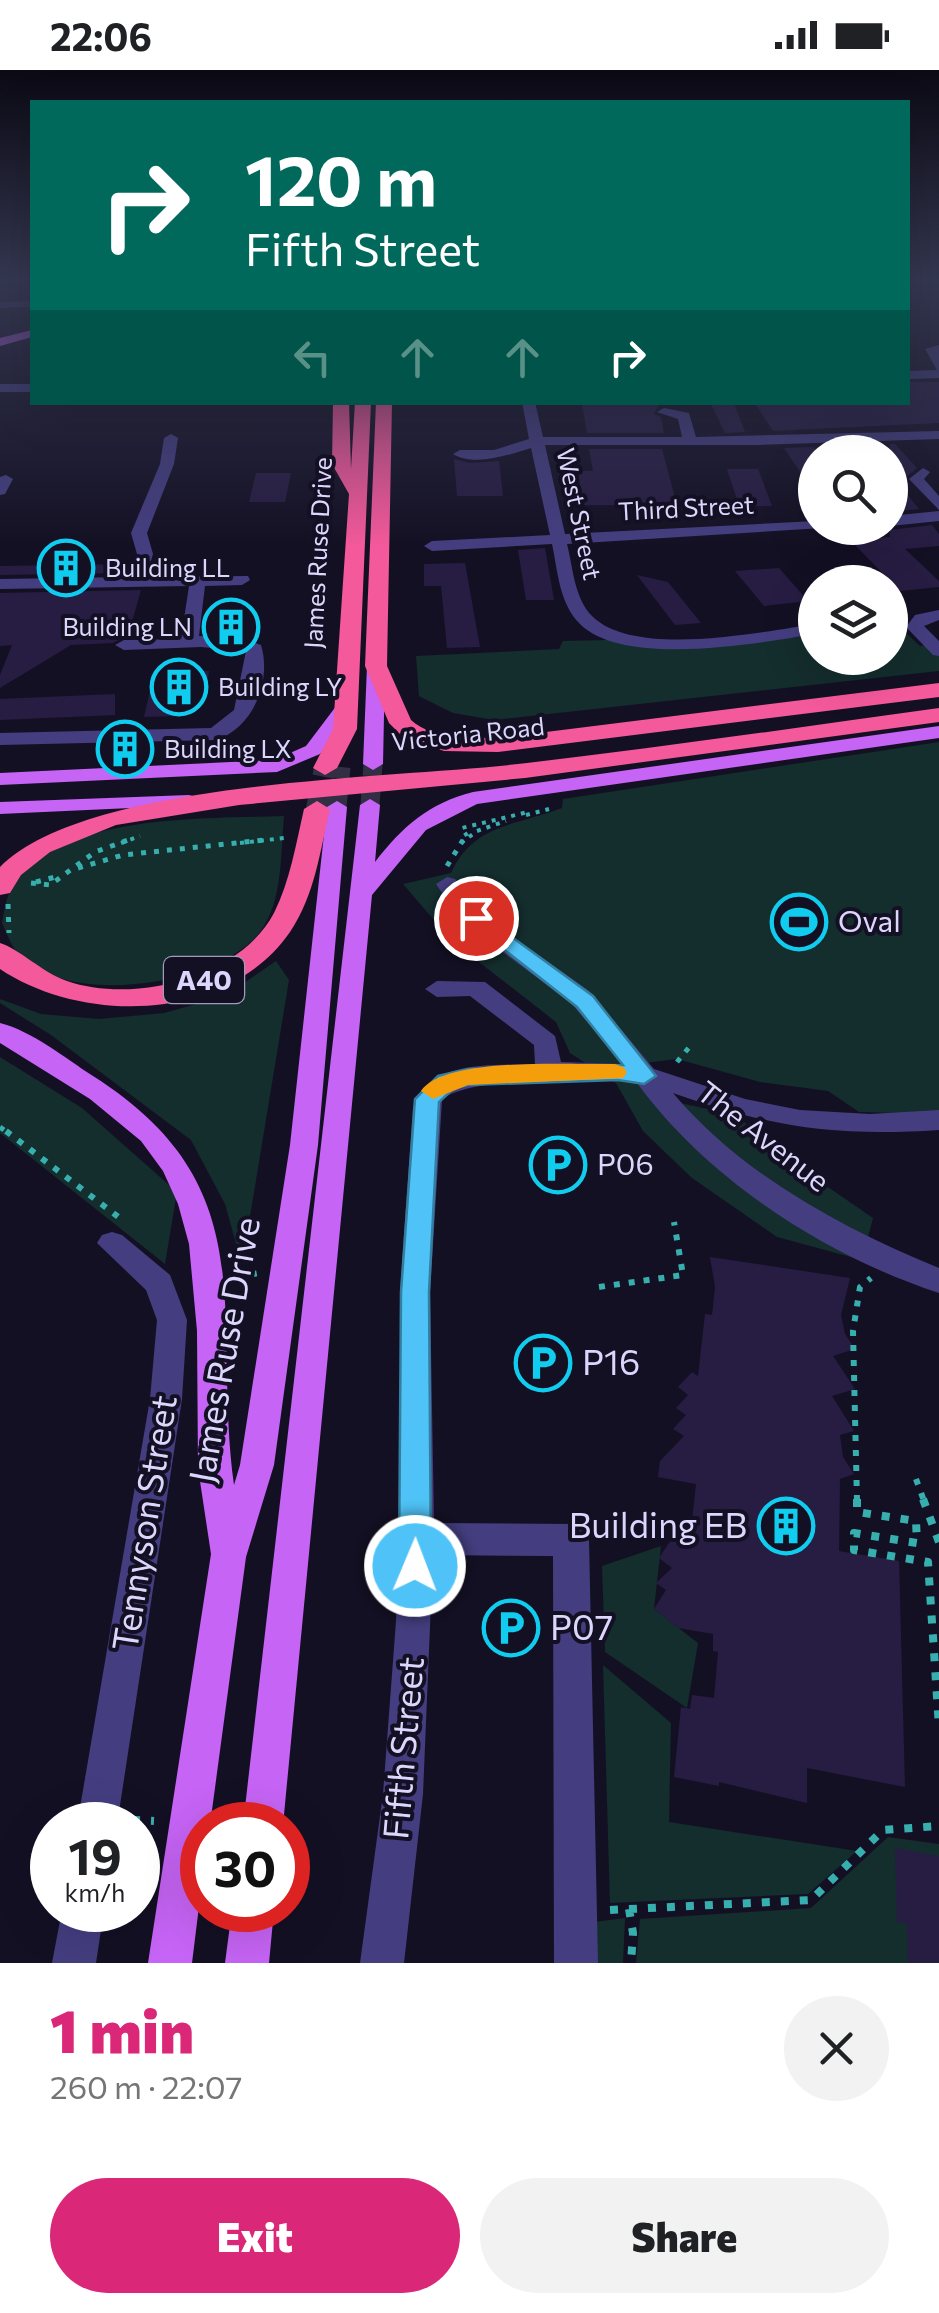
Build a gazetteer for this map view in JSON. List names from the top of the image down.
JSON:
{
  "streets": {
    "highway": ["James Ruse Drive", "Victoria Road", "A40"],
    "street": [
      "Third Street",
      "West Street",
      "The Avenue",
      "Tennyson Street",
      "Fifth Street"
    ]
  },
  "crossings": [
    ["Third Street", "West Street"],
    ["James Ruse Drive", "A40"],
    ["The Avenue", "Fifth Street"]
  ],
  "places": {
    "building": [
      "Building LL",
      "Building LN",
      "Building LY",
      "Building LX",
      "Building EB"
    ],
    "sports": ["Oval"],
    "parking": ["P06", "P16", "P07"]
  },
  "page": {
    "status": "22:06",
    "turn": ["120 m", "Fifth Street"],
    "speed": "19 km/h",
    "limit": "30",
    "heading": ["1 min", "260 m · 22:07"],
    "buttons": ["Exit", "Share"]
  }
}
